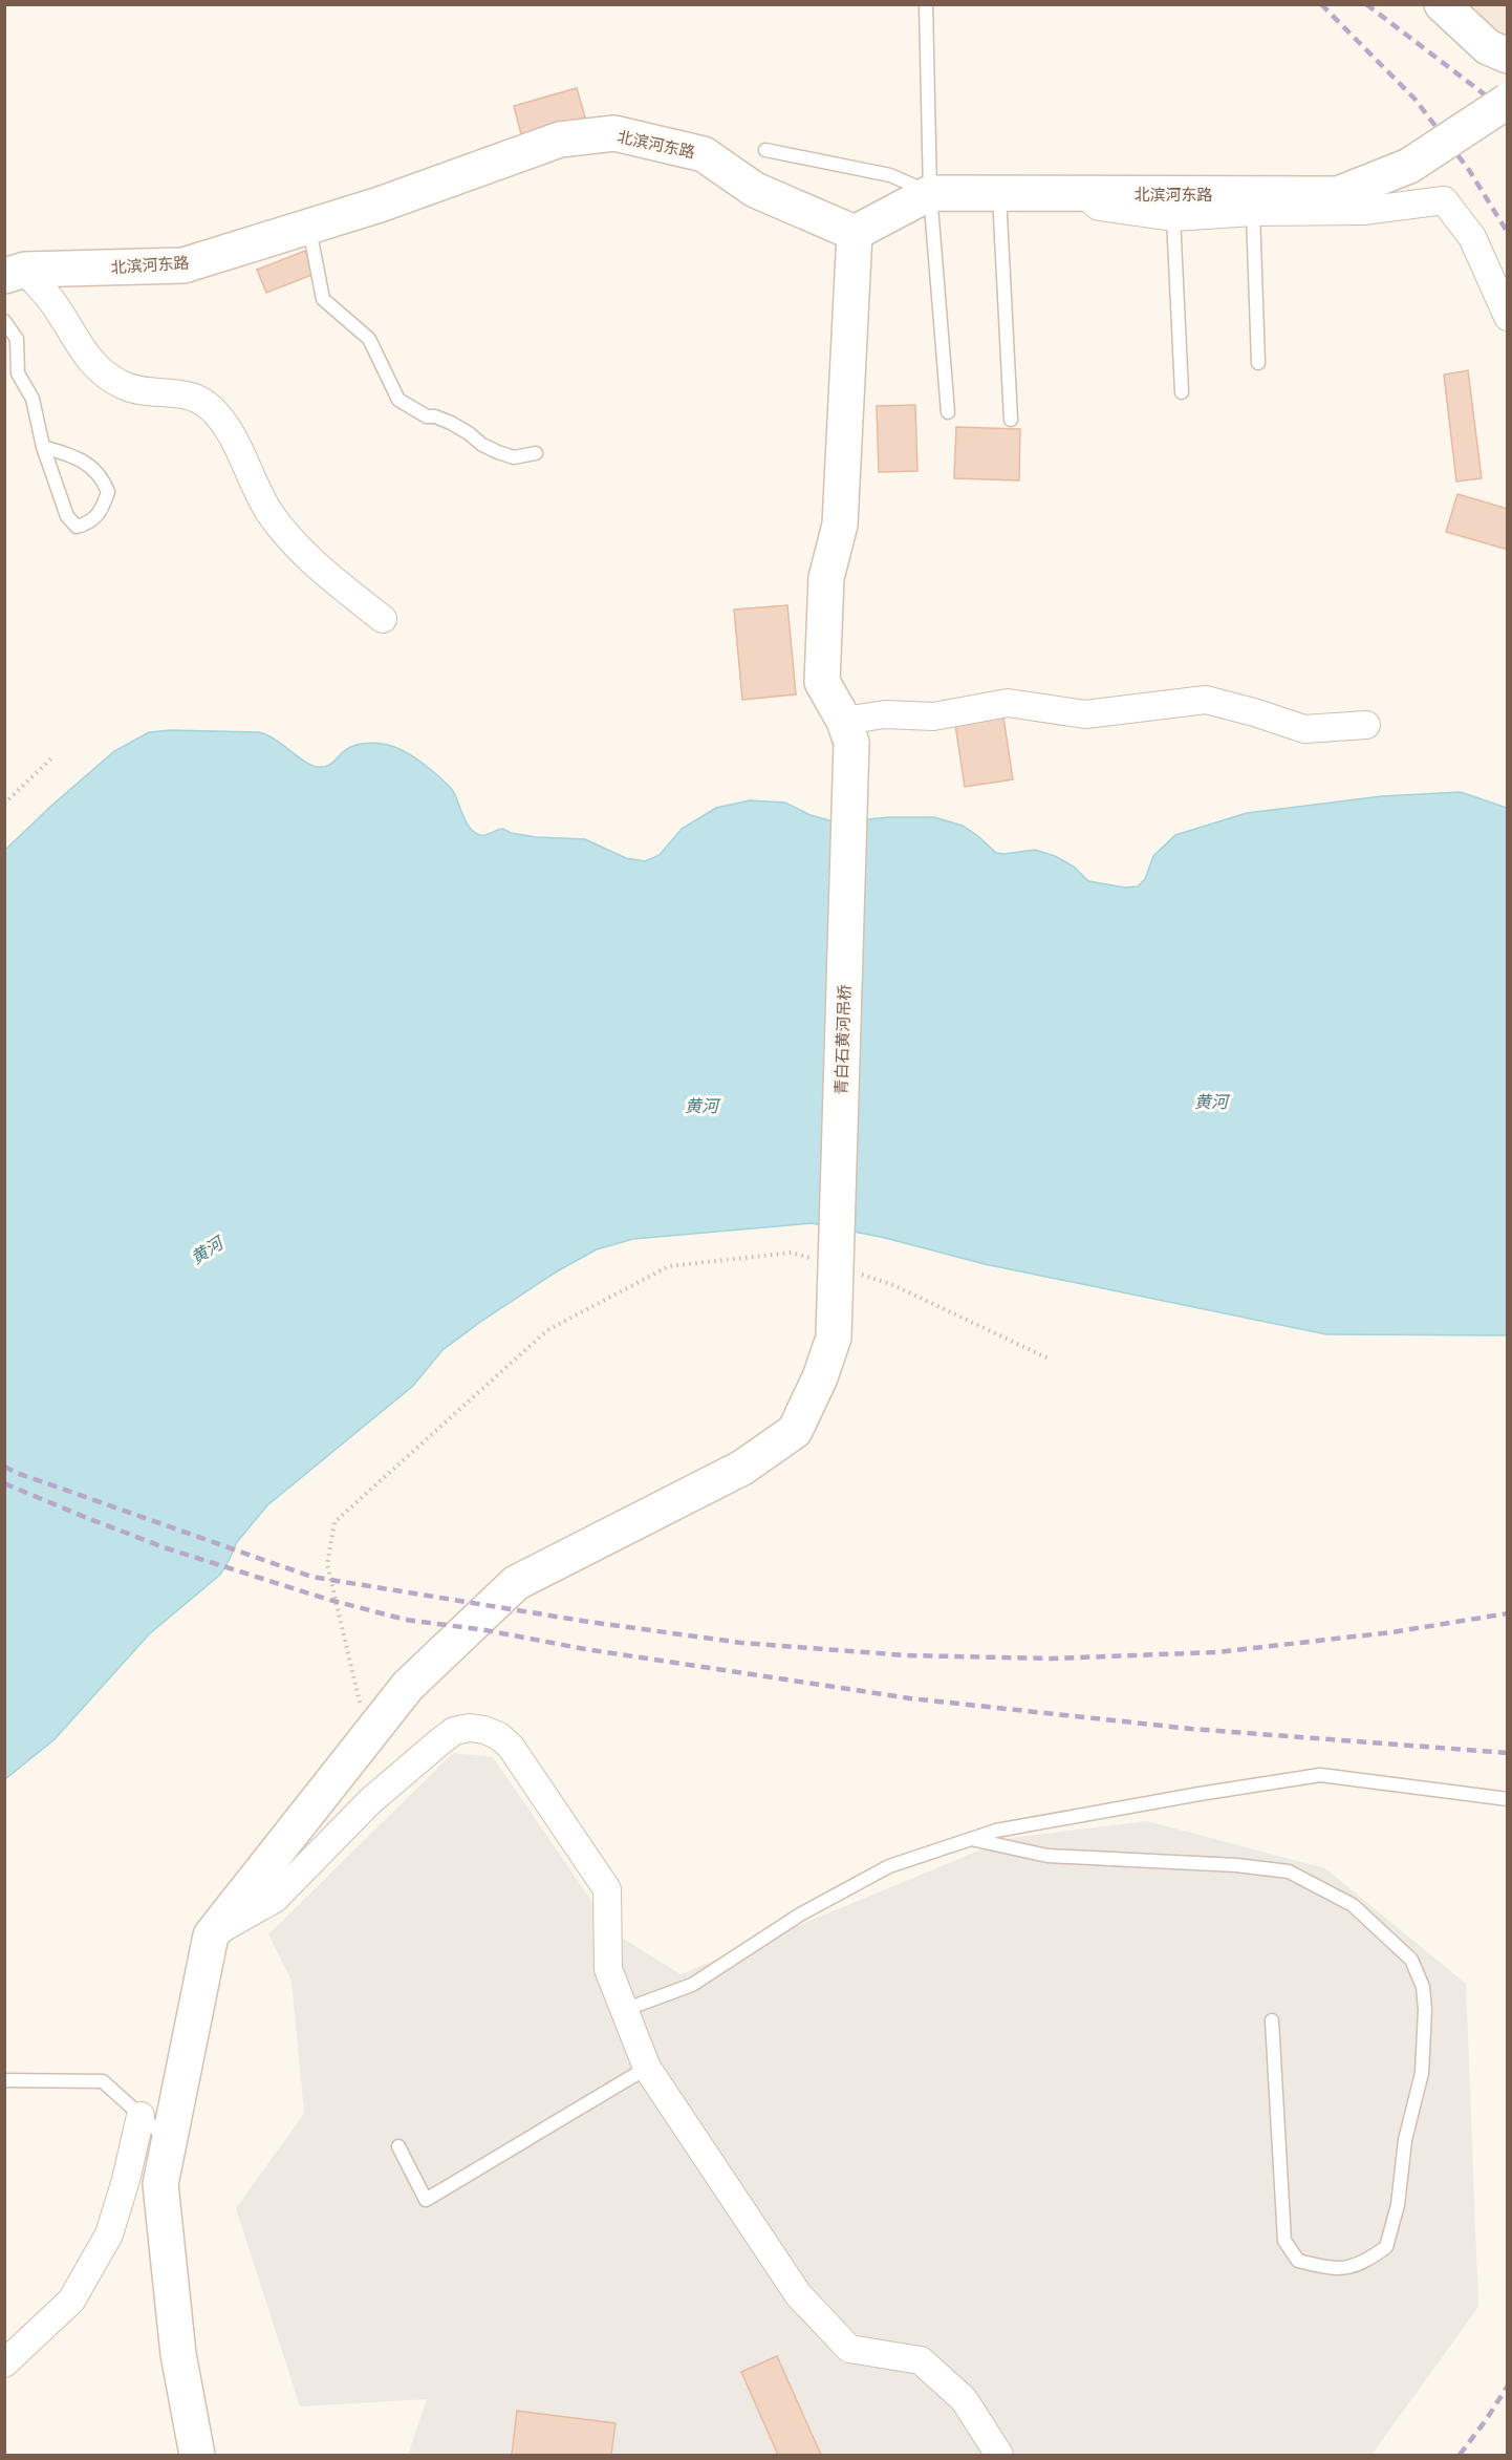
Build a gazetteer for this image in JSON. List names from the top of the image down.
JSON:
{
  "streets": {
    "street": ["北滨河东路", "青白石黄河吊桥"]
  },
  "water": ["黄河"]
}
